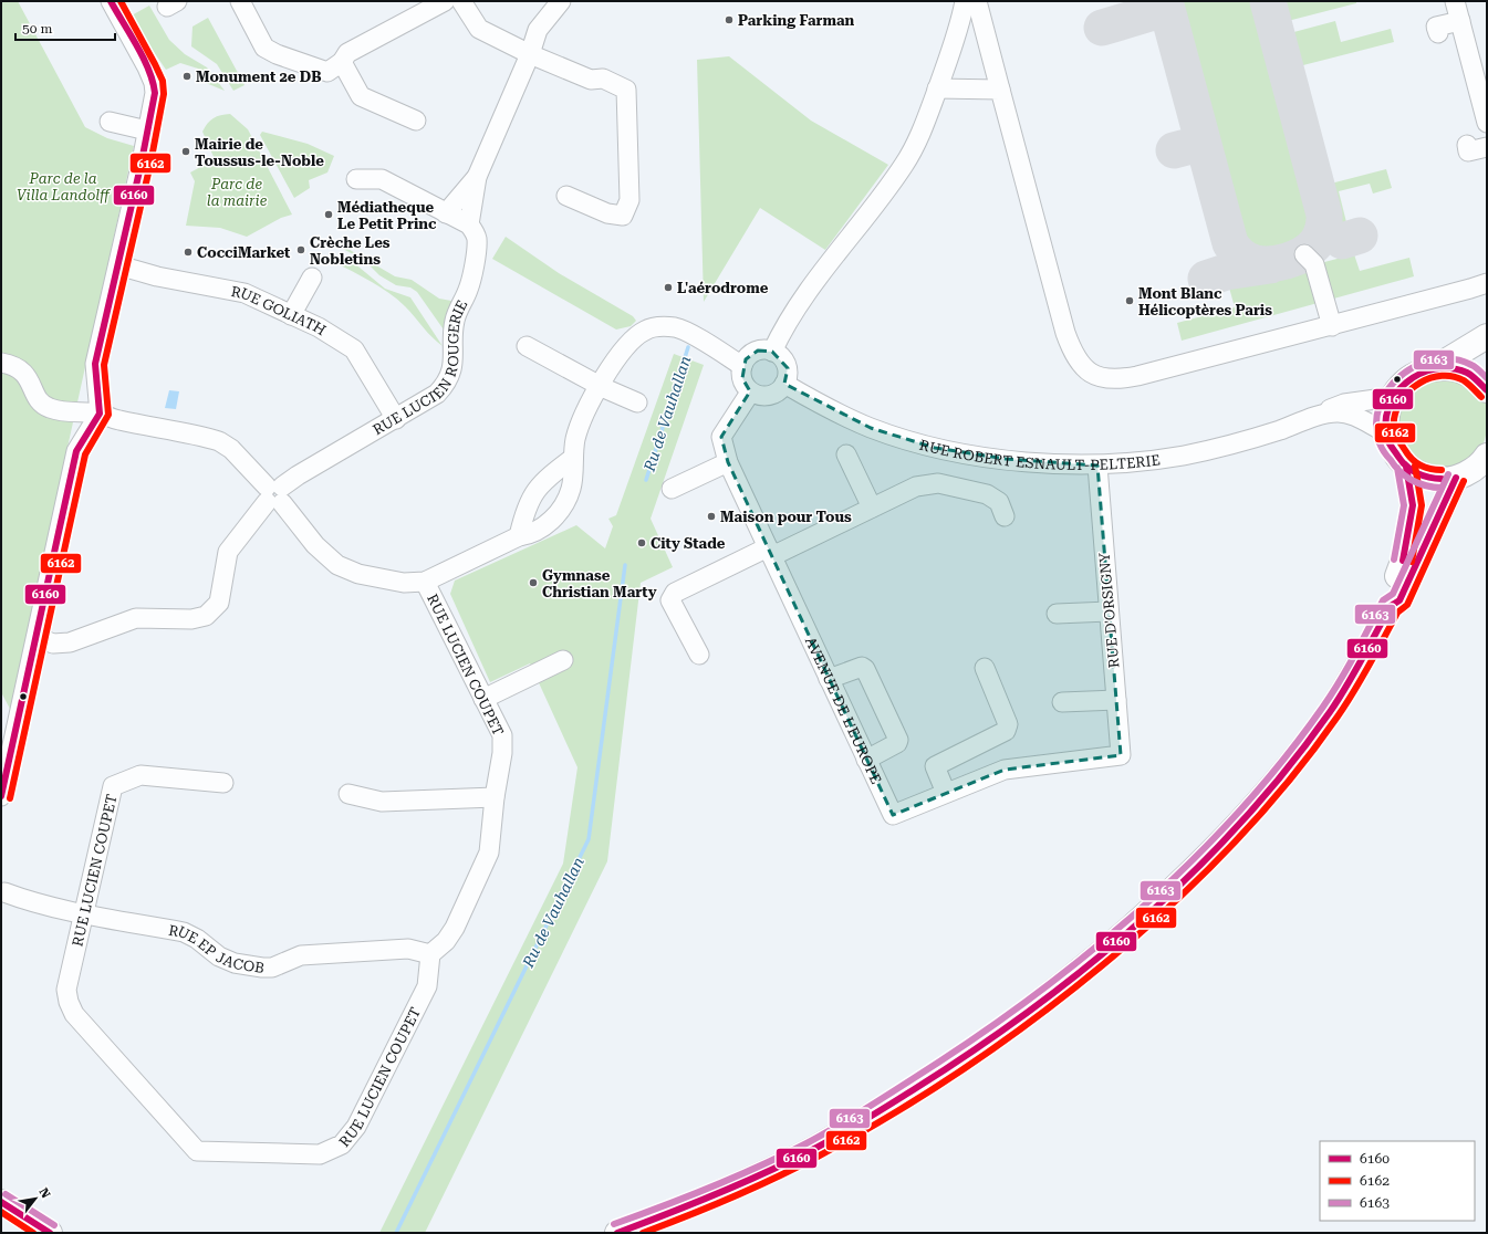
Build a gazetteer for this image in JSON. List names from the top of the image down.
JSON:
{
  "streets": {
    "street": [
      "RUE GOLIATH",
      "RUE LUCIEN ROUGERIE",
      "RUE ROBERT ESNAULT-PELTERIE",
      "RUE D'ORSIGNY",
      "RUE LUCIEN COUPET",
      "AVENUE DE L'EUROPE",
      "RUE EP JACOB"
    ]
  },
  "crossings": [
    ["RUE GOLIATH", "RUE LUCIEN ROUGERIE"],
    ["RUE ROBERT ESNAULT-PELTERIE", "RUE D'ORSIGNY"],
    ["RUE ROBERT ESNAULT-PELTERIE", "AVENUE DE L'EUROPE"],
    ["RUE D'ORSIGNY", "AVENUE DE L'EUROPE"],
    ["RUE LUCIEN COUPET", "RUE EP JACOB"]
  ],
  "water": ["Ru de Vauhallan"],
  "parks": ["Parc de la Villa Landolff", "Parc de la mairie"],
  "places": [
    "Parking Farman",
    "Monument 2e DB",
    "Mairie de Toussus-le-Noble",
    "Médiatheque Le Petit Princ",
    "Crèche Les Nobletins",
    "CocciMarket",
    "L'aérodrome",
    "Mont Blanc Hélicoptères Paris",
    "Maison pour Tous",
    "City Stade",
    "Gymnase Christian Marty"
  ],
  "lines": ["transit line 6160", "transit line 6162", "transit line 6163"],
  "legend": ["6160", "6162", "6163"],
  "scale_bar": "50 m",
  "north": "top right"
}
